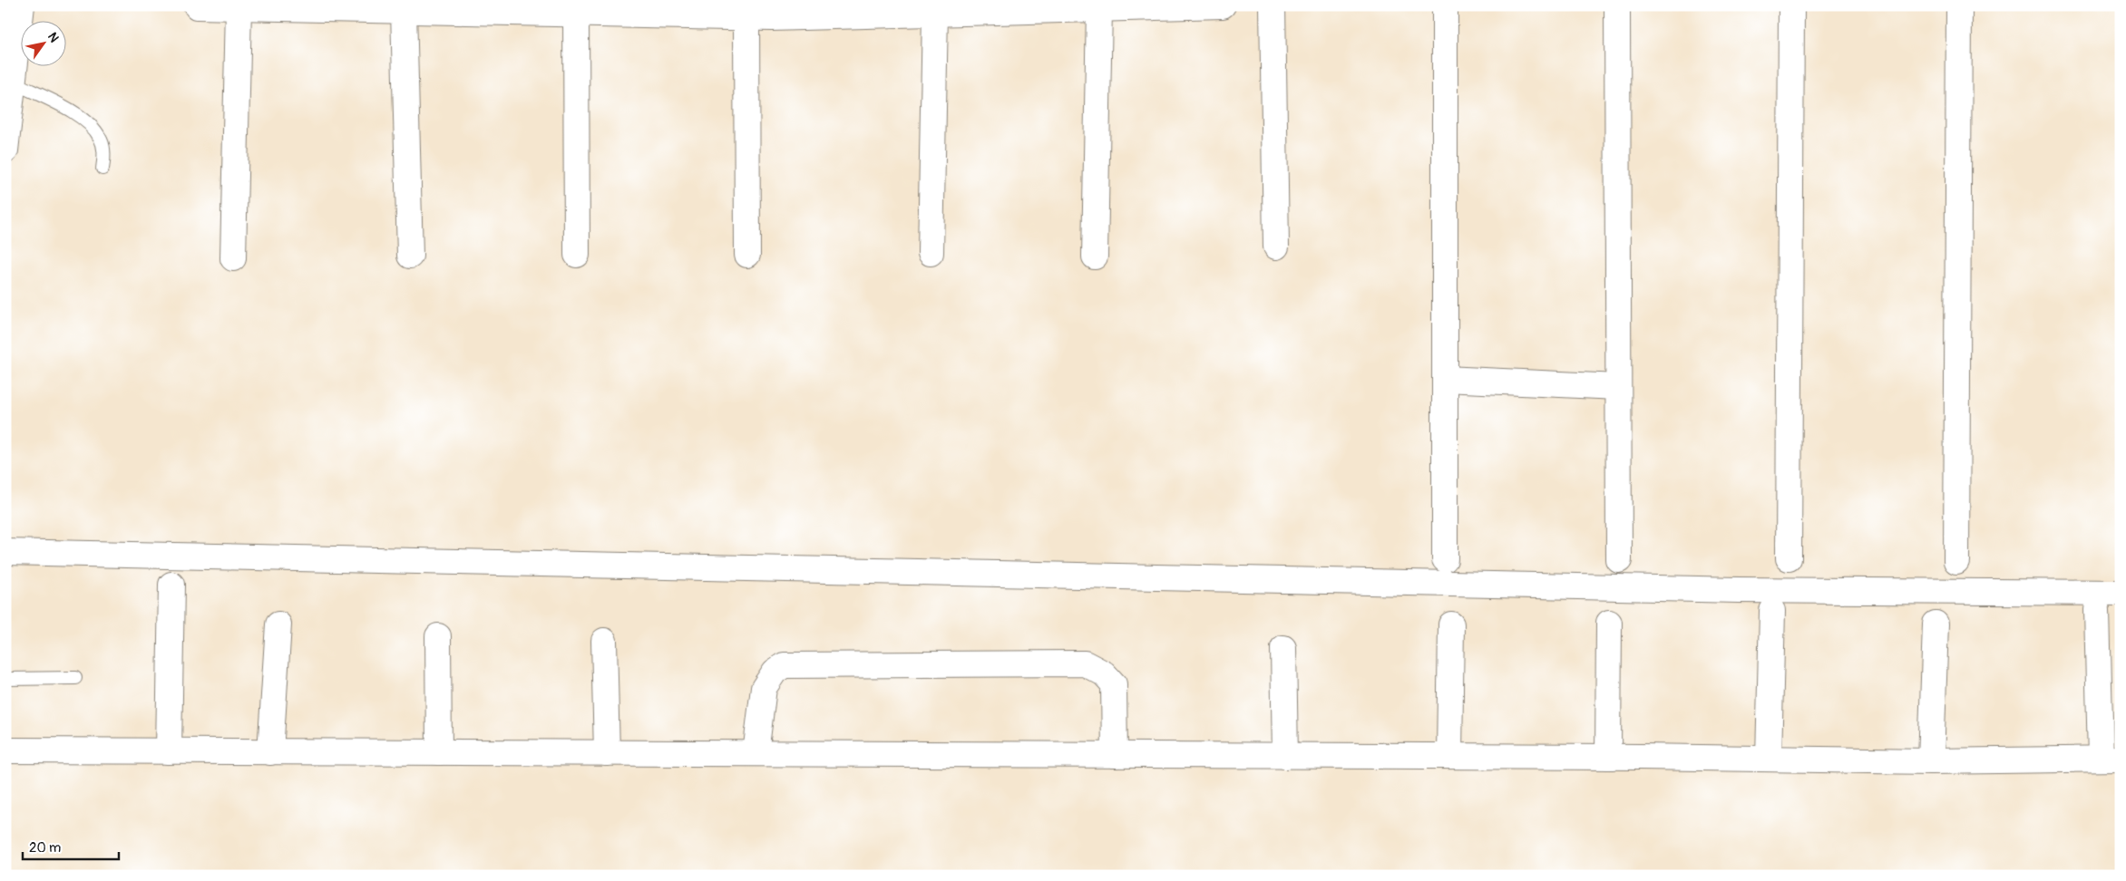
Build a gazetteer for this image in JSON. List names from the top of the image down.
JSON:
{
  "scale_bar": "20 m",
  "north": "top right"
}
